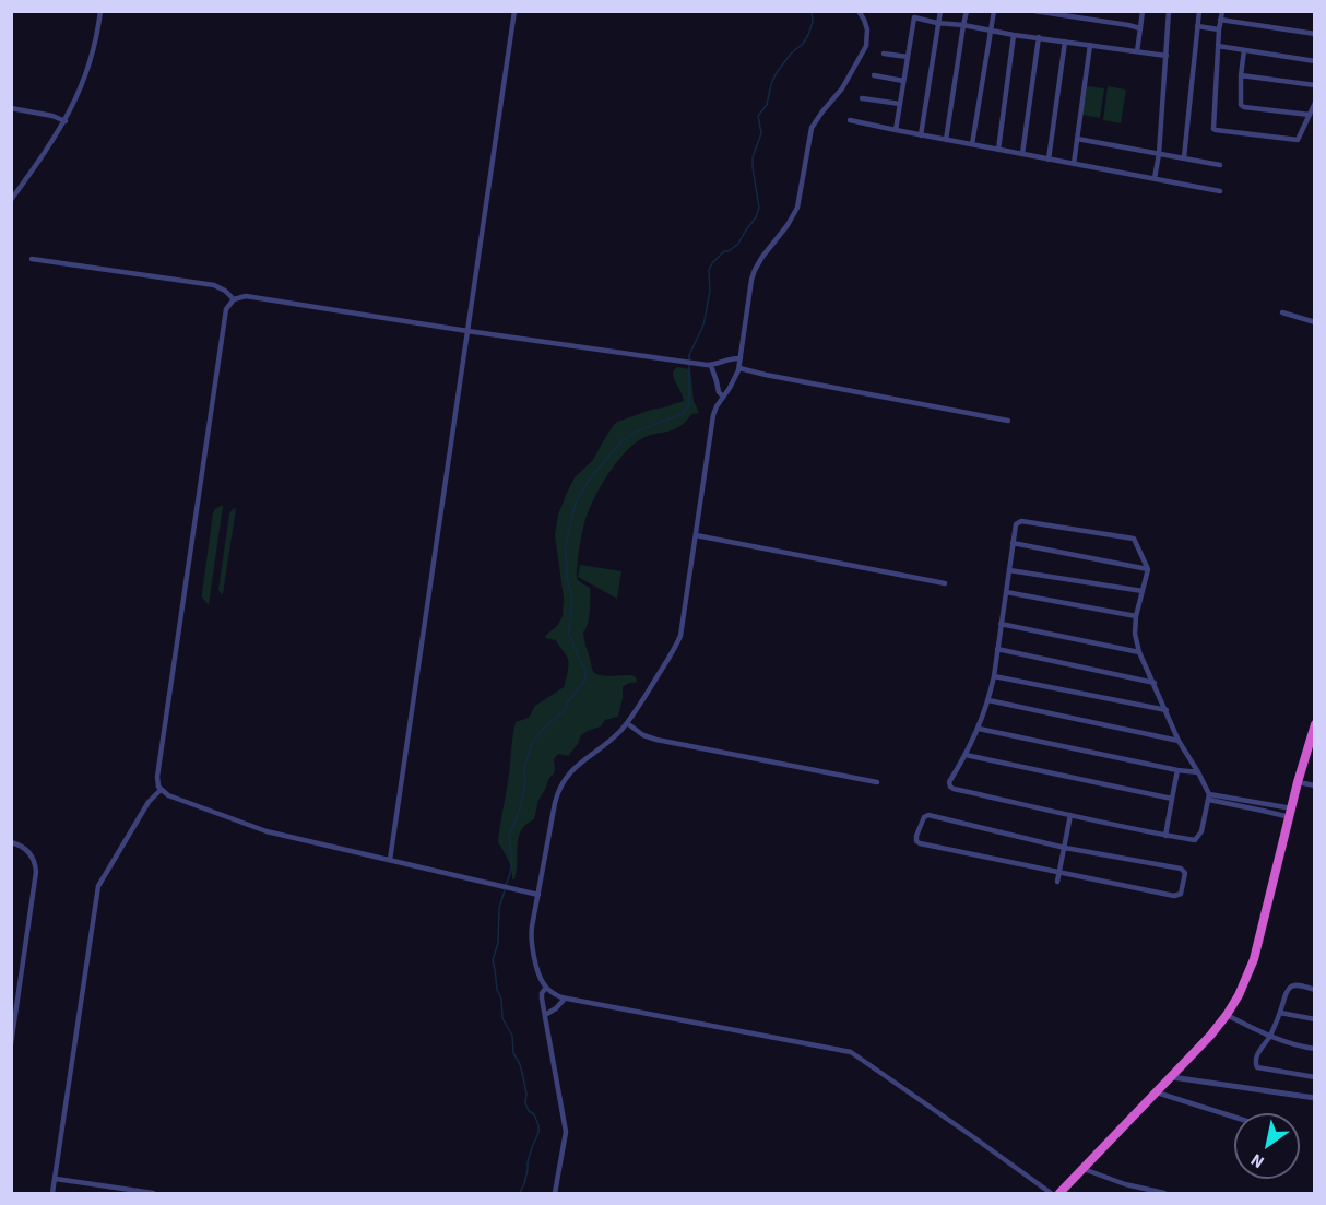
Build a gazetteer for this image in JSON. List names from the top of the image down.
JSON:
{
  "north": "bottom left"
}
